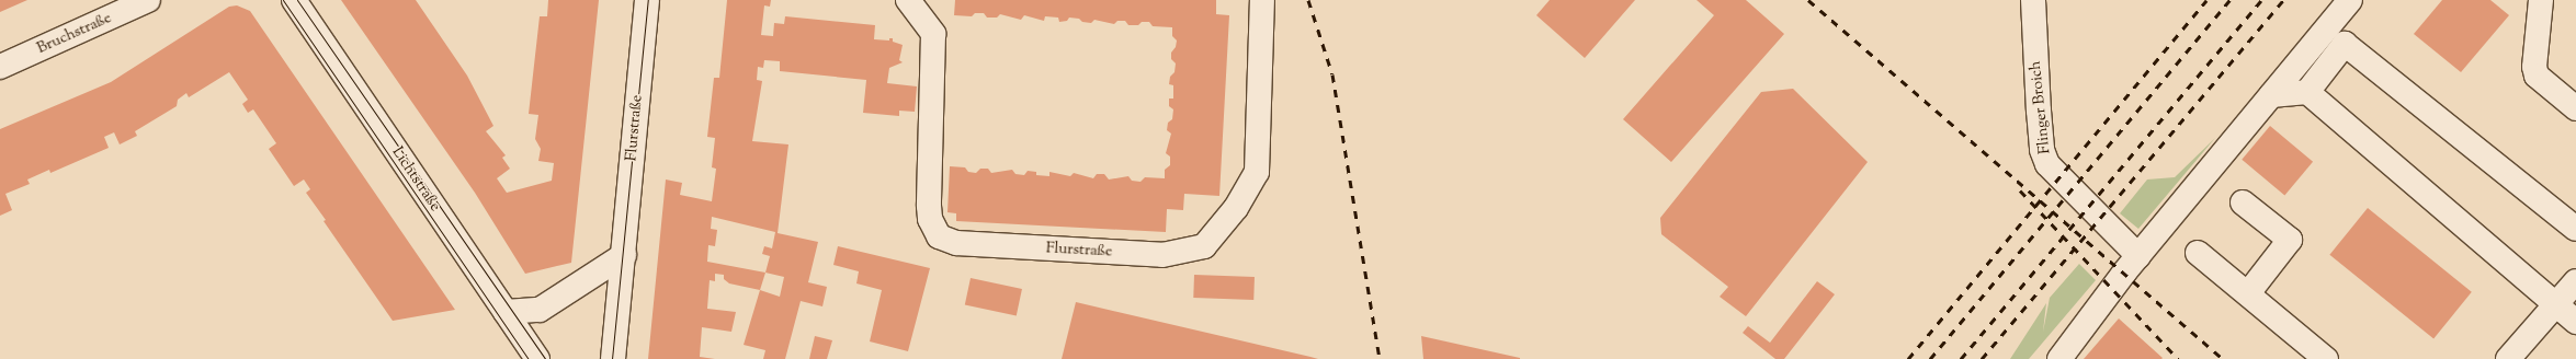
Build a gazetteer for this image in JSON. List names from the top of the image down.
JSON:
{
  "streets": {
    "street": [
      "Bruchstraße",
      "Flinger Broich",
      "Flurstraße",
      "Lichtstraße"
    ]
  }
}
